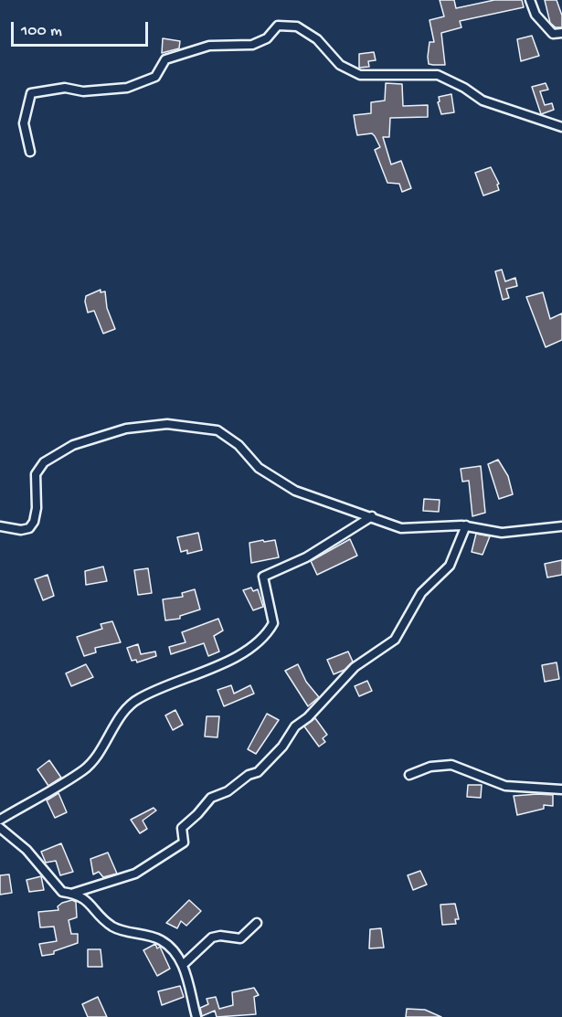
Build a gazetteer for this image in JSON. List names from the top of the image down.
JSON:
{
  "scale_bar": "100 m"
}
